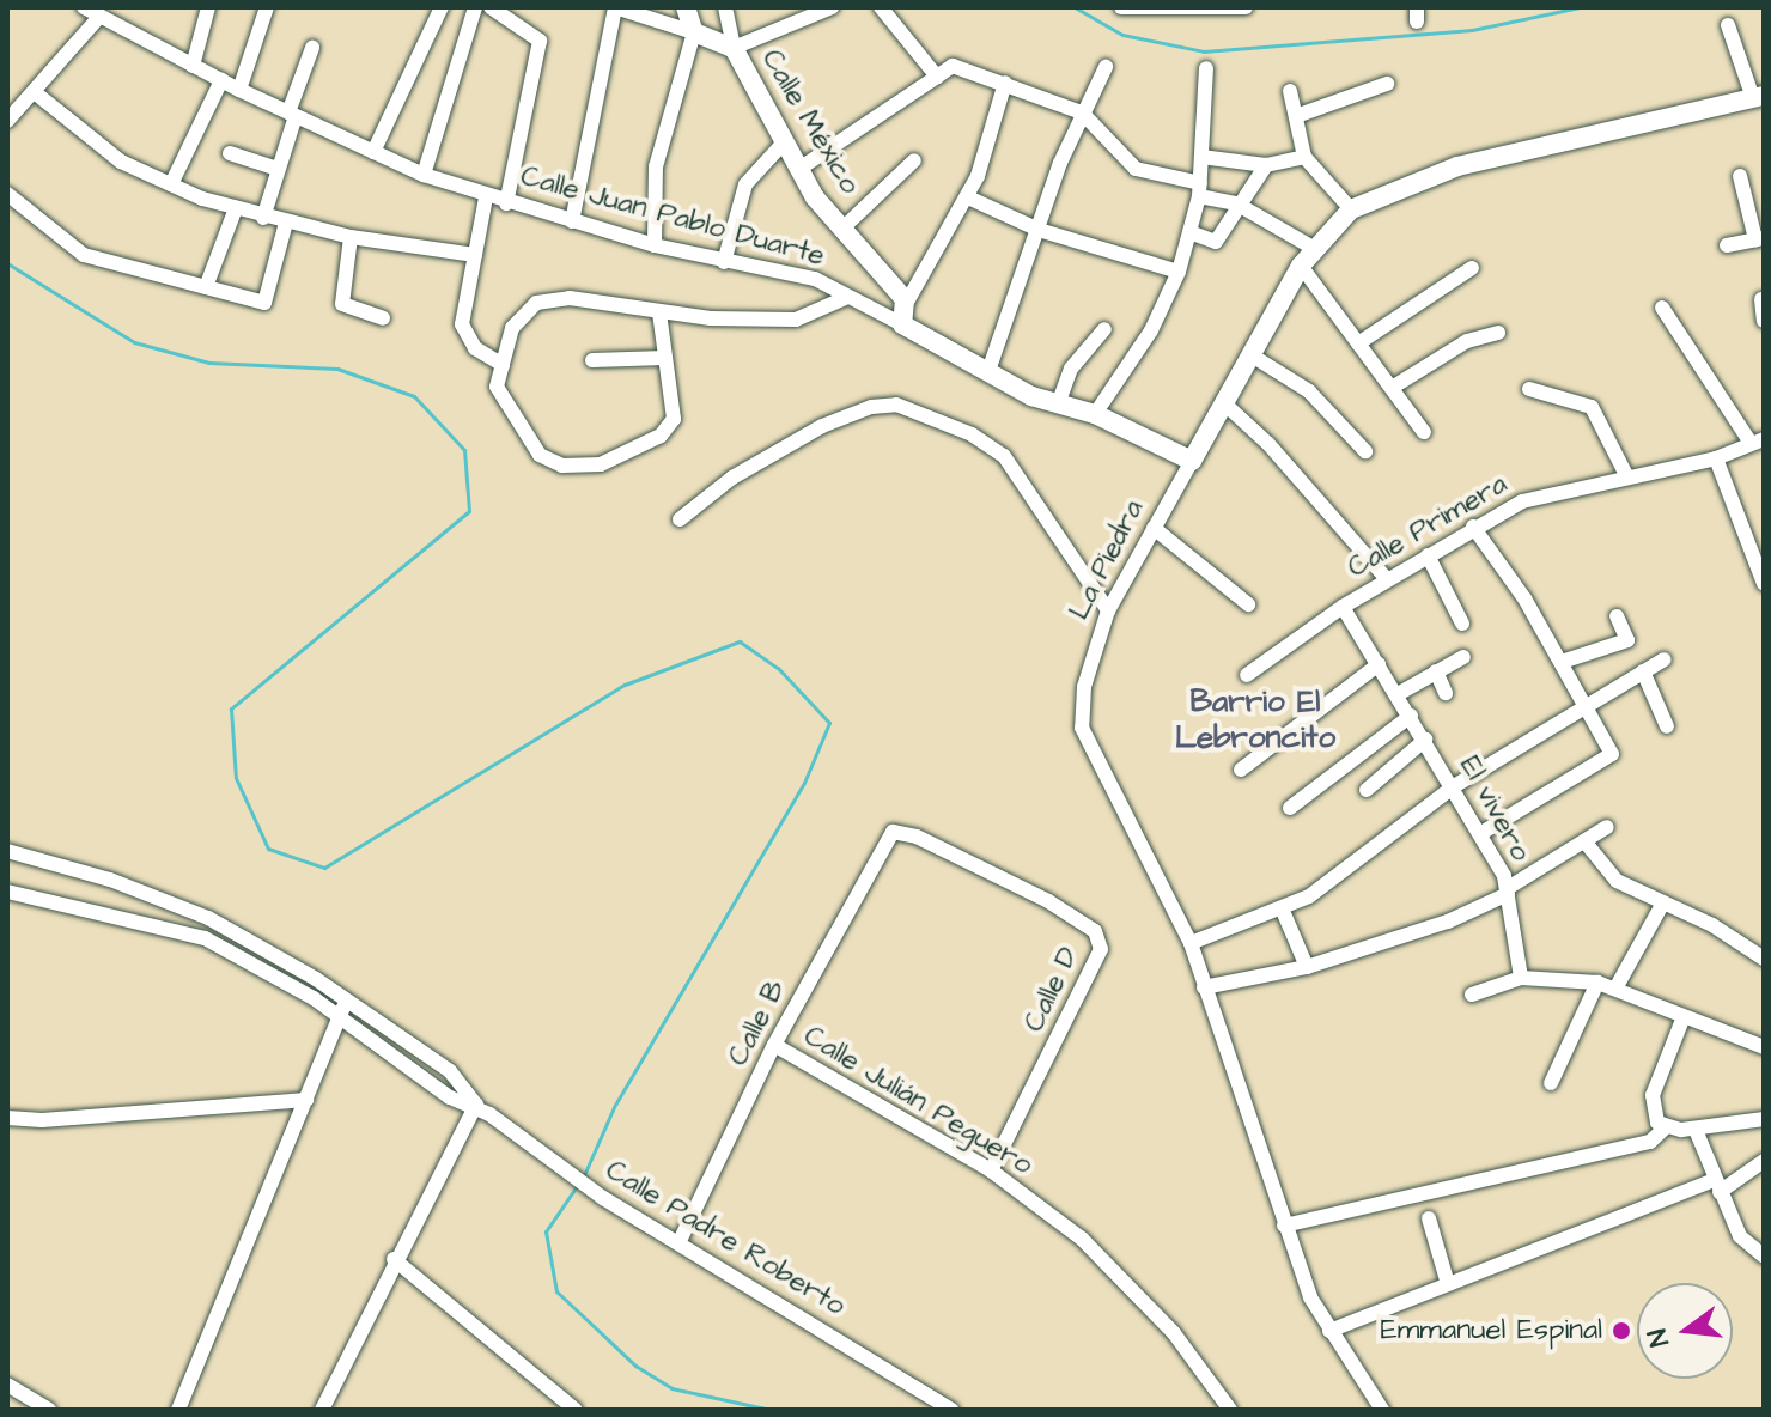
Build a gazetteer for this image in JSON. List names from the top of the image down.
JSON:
{
  "streets": {
    "street": [
      "Calle México",
      "Calle Juan Pablo Duarte",
      "Calle Primera",
      "La Piedra",
      "El vivero",
      "Calle D",
      "Calle B",
      "Calle Julián Peguero",
      "Calle Padre Roberto"
    ]
  },
  "crossings": [
    ["Calle México", "Calle Juan Pablo Duarte"],
    ["Calle Juan Pablo Duarte", "La Piedra"],
    ["Calle Primera", "El vivero"],
    ["Calle D", "Calle B"],
    ["Calle D", "Calle Julián Peguero"],
    ["Calle B", "Calle Julián Peguero"],
    ["Calle B", "Calle Padre Roberto"]
  ],
  "districts": ["Barrio El Lebroncito"],
  "places": ["Emmanuel Espinal"],
  "north": "left"
}
